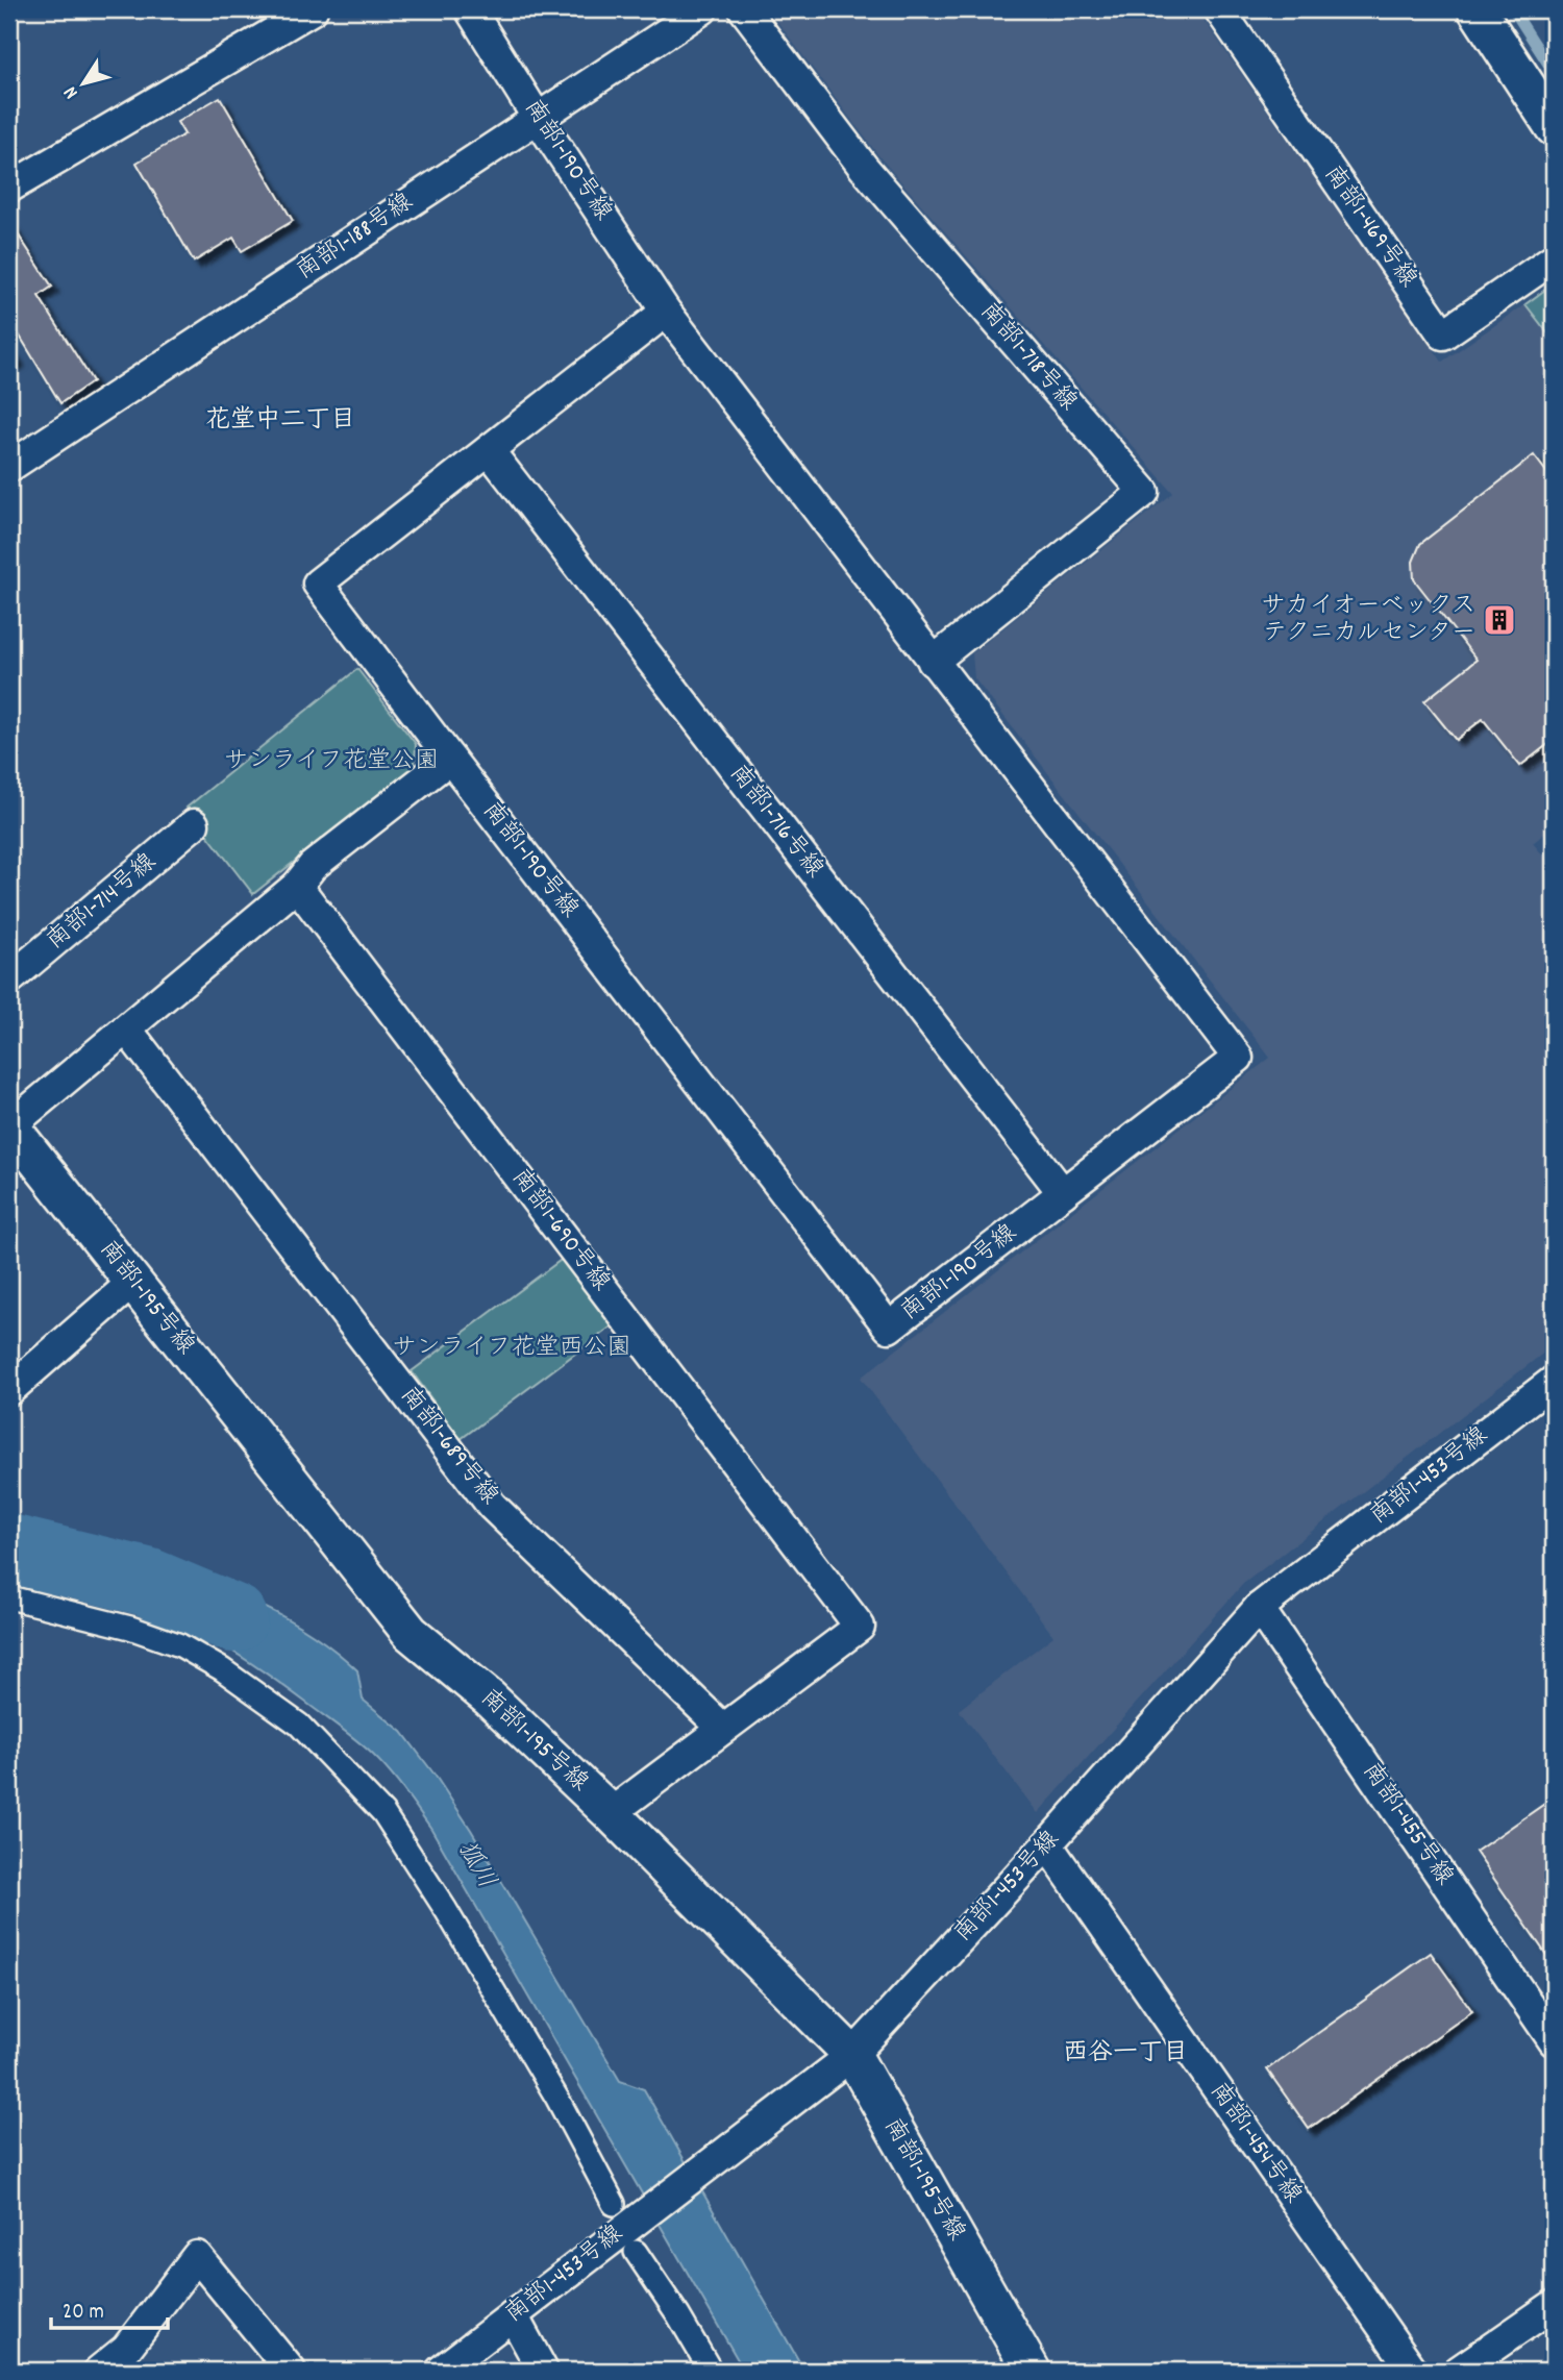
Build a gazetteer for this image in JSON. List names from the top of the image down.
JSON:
{
  "streets": {
    "street": [
      "南部1-190号線",
      "南部1-469号線",
      "南部1-188号線",
      "南部1-718号線",
      "南部1-716号線",
      "南部1-714号線",
      "南部1-690号線",
      "南部1-195号線",
      "南部1-689号線",
      "南部1-453号線",
      "南部1-455号線",
      "南部1-454号線"
    ]
  },
  "crossings": [
    ["南部1-190号線", "南部1-188号線"],
    ["南部1-190号線", "南部1-718号線"],
    ["南部1-190号線", "南部1-716号線"],
    ["南部1-690号線", "南部1-195号線"],
    ["南部1-690号線", "南部1-689号線"],
    ["南部1-195号線", "南部1-453号線"],
    ["南部1-453号線", "南部1-455号線"],
    ["南部1-453号線", "南部1-454号線"]
  ],
  "districts": ["花堂中二丁目", "西谷一丁目"],
  "water": ["狐川"],
  "parks": ["サンライフ花堂公園", "サンライフ花堂西公園"],
  "places": {
    "building": ["サカイオーベックス テクニカルセンター"]
  },
  "scale_bar": "20 m",
  "north": "bottom left"
}
